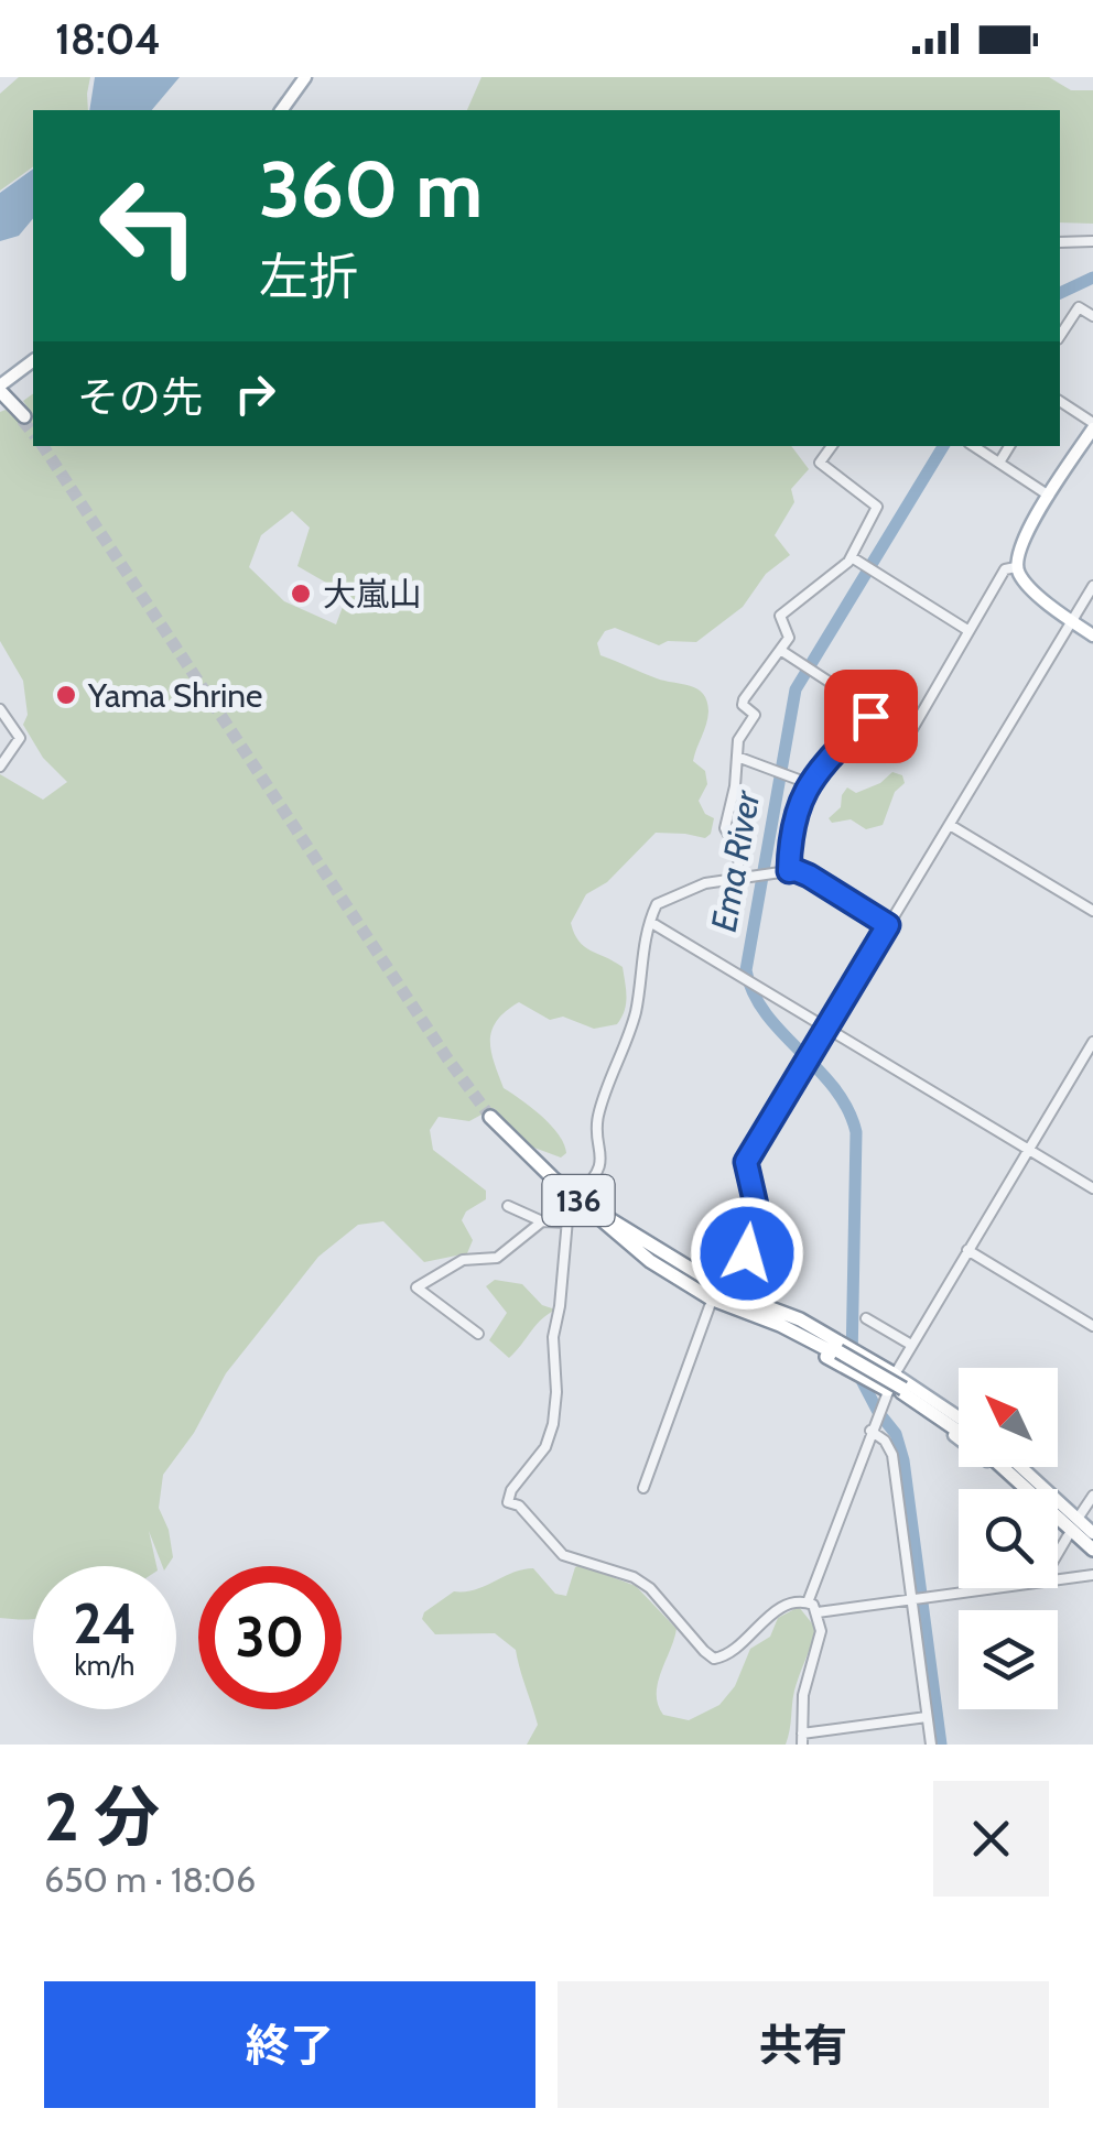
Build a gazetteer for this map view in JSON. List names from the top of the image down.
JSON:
{
  "streets": {
    "highway": ["136"]
  },
  "water": ["Ema River"],
  "places": ["大嵐山", "Yama Shrine"],
  "north": "top left",
  "page": {
    "status": "18:04",
    "turn": ["360 m", "左折"],
    "then": "その先",
    "speed": "24 km/h",
    "limit": "30",
    "heading": ["2 分", "650 m · 18:06"],
    "buttons": ["終了", "共有"]
  }
}
